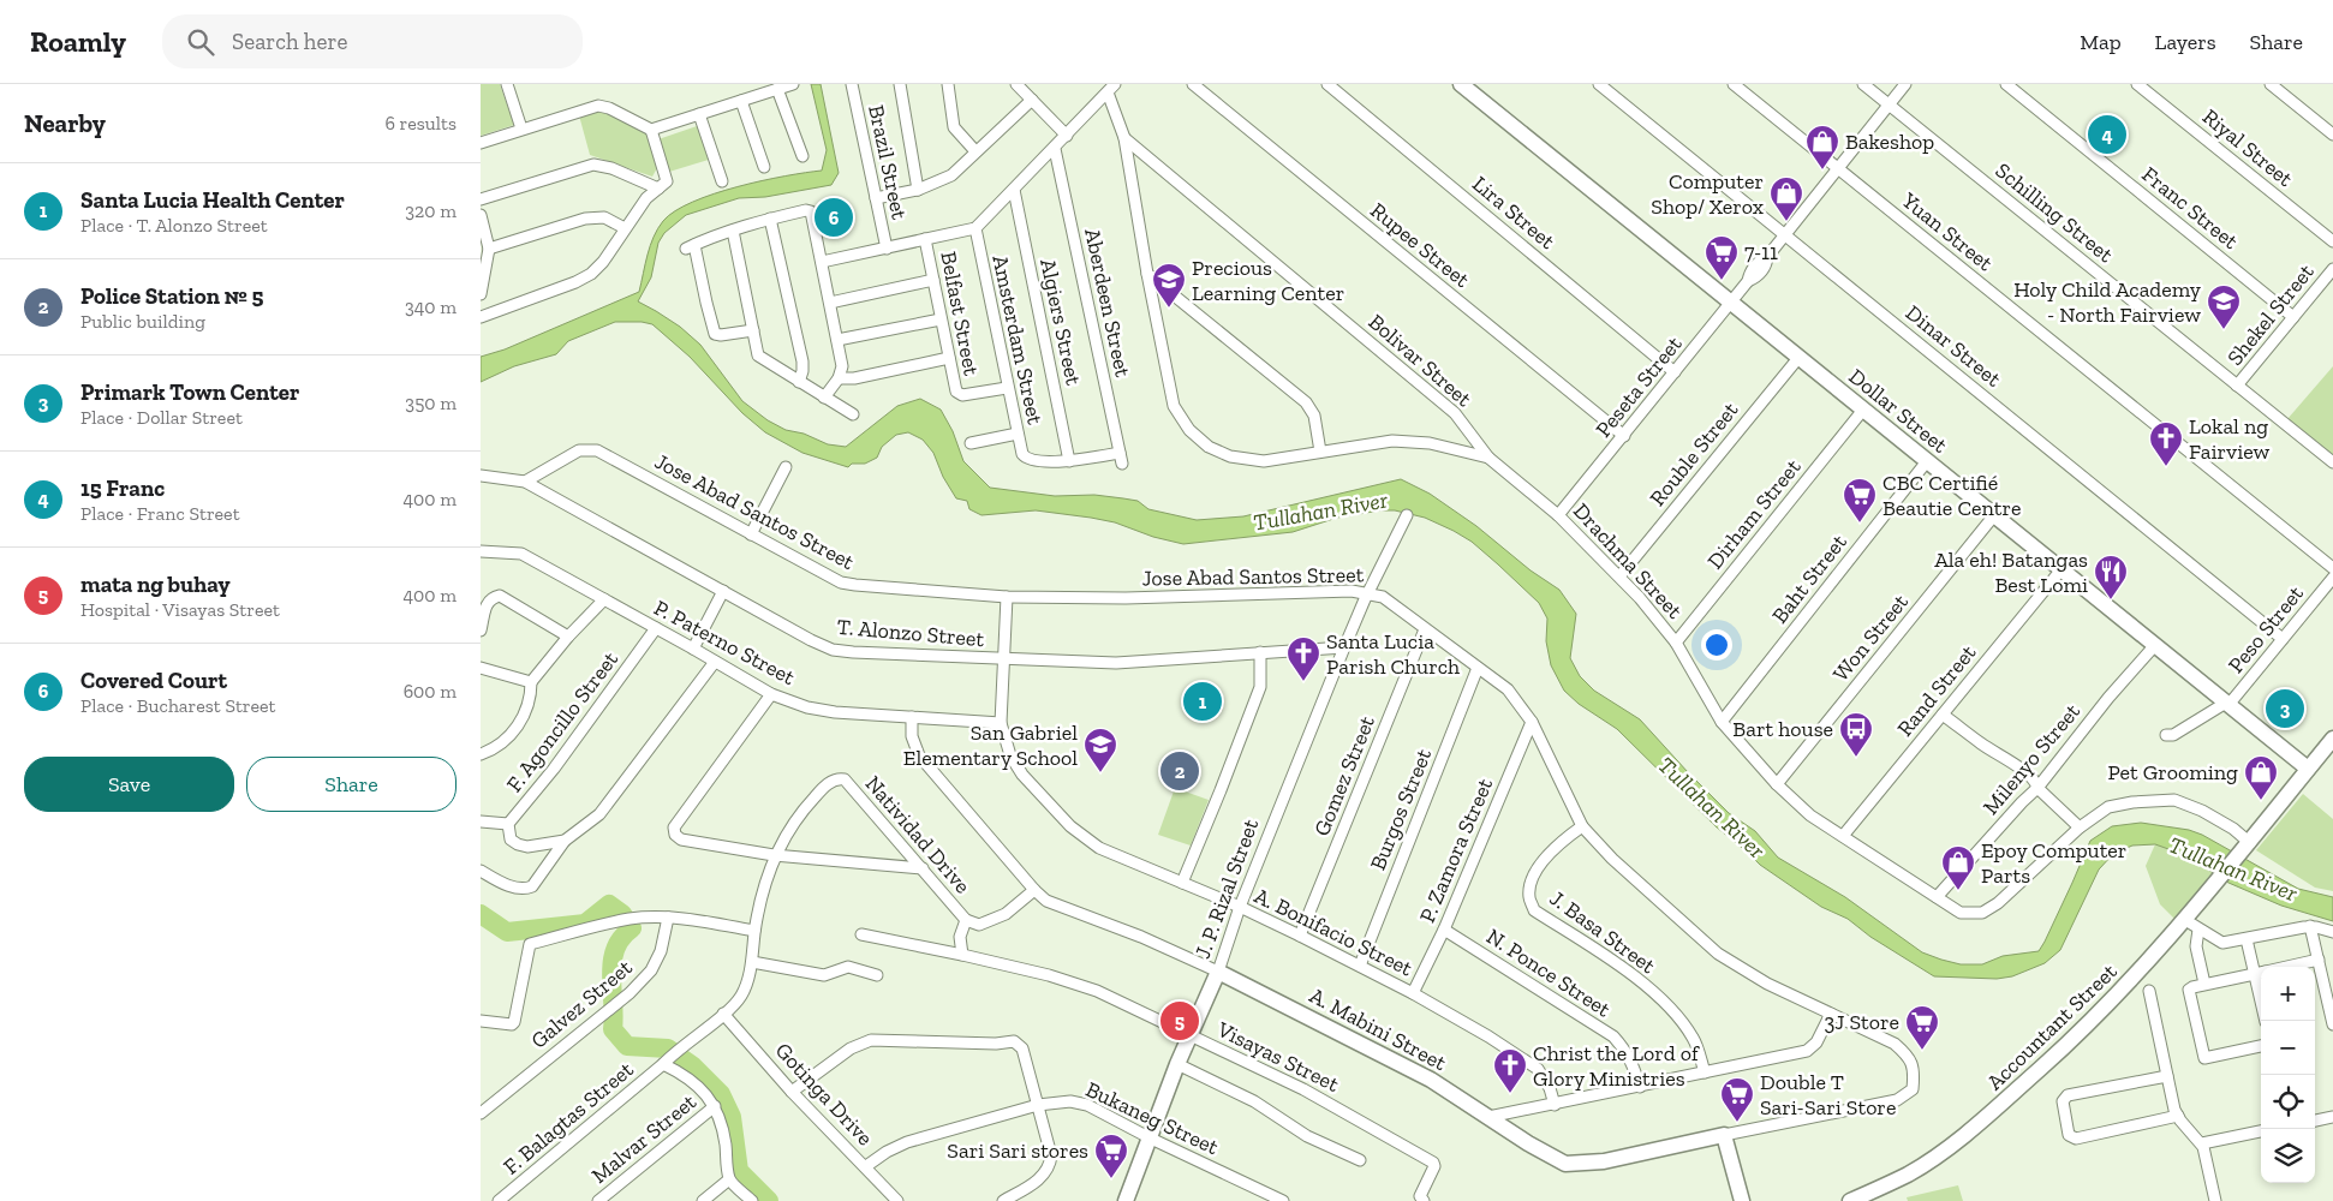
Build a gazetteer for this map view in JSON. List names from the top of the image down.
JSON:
{
  "streets": {
    "street": [
      "Riyal Street",
      "Brazil Street",
      "Franc Street",
      "Lira Street",
      "Schilling Street",
      "Yuan Street",
      "Rupee Street",
      "Aberdeen Street",
      "Belfast Street",
      "Shekel Street",
      "Algiers Street",
      "Amsterdam Street",
      "Dinar Street",
      "Bolivar Street",
      "Peseta Street",
      "Dollar Street",
      "Rouble Street",
      "Jose Abad Santos Street",
      "Dirham Street",
      "Drachma Street",
      "Baht Street",
      "Peso Street",
      "T. Alonzo Street",
      "Won Street",
      "P. Paterno Street",
      "Rand Street",
      "F. Agoncillo Street",
      "Milenyo Street",
      "Gomez Street",
      "Burgos Street",
      "Natividad Drive",
      "P. Zamora Street",
      "J. P. Rizal Street",
      "A. Bonifacio Street",
      "J. Basa Street",
      "N. Ponce Street",
      "Galvez Street",
      "Accountant Street",
      "A. Mabini Street",
      "Visayas Street",
      "Gotinga Drive",
      "F. Balagtas Street",
      "Bukaneg Street",
      "Malvar Street"
    ]
  },
  "crossings": [
    ["Franc Street", "Shekel Street"],
    ["Lira Street", "Peseta Street"],
    ["Schilling Street", "Shekel Street"],
    ["Schilling Street", "Peseta Street"],
    ["Yuan Street", "Peseta Street"],
    ["Rupee Street", "Peseta Street"],
    ["Aberdeen Street", "Algiers Street"],
    ["Aberdeen Street", "Amsterdam Street"],
    ["Belfast Street", "Amsterdam Street"],
    ["Algiers Street", "Amsterdam Street"],
    ["Dinar Street", "Peseta Street"],
    ["Dinar Street", "Peso Street"],
    ["Bolivar Street", "Drachma Street"],
    ["Peseta Street", "Dollar Street"],
    ["Peseta Street", "Drachma Street"],
    ["Dollar Street", "Rouble Street"],
    ["Dollar Street", "Dirham Street"],
    ["Dollar Street", "Baht Street"],
    ["Dollar Street", "Peso Street"],
    ["Dollar Street", "Won Street"],
    ["Dollar Street", "Rand Street"],
    ["Dollar Street", "Milenyo Street"],
    ["Dollar Street", "Accountant Street"],
    ["Rouble Street", "Drachma Street"],
    ["Jose Abad Santos Street", "T. Alonzo Street"],
    ["Jose Abad Santos Street", "Gomez Street"],
    ["Jose Abad Santos Street", "Burgos Street"],
    ["Jose Abad Santos Street", "P. Zamora Street"],
    ["Jose Abad Santos Street", "J. P. Rizal Street"],
    ["Jose Abad Santos Street", "A. Bonifacio Street"],
    ["Jose Abad Santos Street", "J. Basa Street"],
    ["Jose Abad Santos Street", "A. Mabini Street"],
    ["Dirham Street", "Drachma Street"],
    ["Drachma Street", "Baht Street"],
    ["Drachma Street", "Won Street"],
    ["Drachma Street", "Rand Street"],
    ["Drachma Street", "Milenyo Street"],
    ["Drachma Street", "Accountant Street"],
    ["T. Alonzo Street", "J. P. Rizal Street"],
    ["T. Alonzo Street", "A. Bonifacio Street"],
    ["P. Paterno Street", "F. Agoncillo Street"],
    ["P. Paterno Street", "A. Bonifacio Street"],
    ["P. Paterno Street", "A. Mabini Street"],
    ["Gomez Street", "A. Bonifacio Street"],
    ["Burgos Street", "A. Bonifacio Street"],
    ["P. Zamora Street", "A. Bonifacio Street"],
    ["P. Zamora Street", "N. Ponce Street"],
    ["J. P. Rizal Street", "A. Bonifacio Street"],
    ["J. P. Rizal Street", "A. Mabini Street"],
    ["J. P. Rizal Street", "Visayas Street"],
    ["J. P. Rizal Street", "Bukaneg Street"],
    ["Gotinga Drive", "F. Balagtas Street"],
    ["Gotinga Drive", "Bukaneg Street"]
  ],
  "water": ["Tullahan River"],
  "places": {
    "shop": [
      "Bakeshop",
      "Computer Shop/ Xerox",
      "Pet Grooming",
      "Epoy Computer Parts"
    ],
    "supermarket": [
      "7-11",
      "CBC Certifié Beautie Centre",
      "3J Store",
      "Double T Sari-Sari Store",
      "Sari Sari stores"
    ],
    "school or university": ["Precious Learning Center", "Holy Child Academy - North Fairview", "San Gabriel Elementary School"],
    "church": ["Lokal ng Fairview", "Santa Lucia Parish Church", "Christ the Lord of Glory Ministries"],
    "restaurant": ["Ala eh! Batangas Best Lomi"],
    "bus stop": ["Bart house"]
  },
  "page": {
    "header": "Roamly",
    "search": "Search here",
    "nav": ["Map", "Layers", "Share"],
    "heading": ["Nearby", "6 results"],
    "pins": [
      "4",
      "6",
      "1",
      "3",
      "2",
      "5"
    ],
    "list": [
      {
        "mark": "1",
        "name": "Santa Lucia Health Center",
        "note": "Place · T. Alonzo Street",
        "value": "320 m"
      },
      {
        "mark": "2",
        "name": "Police Station № 5",
        "note": "Public building",
        "value": "340 m"
      },
      {
        "mark": "3",
        "name": "Primark Town Center",
        "note": "Place · Dollar Street",
        "value": "350 m"
      },
      {
        "mark": "4",
        "name": "15 Franc",
        "note": "Place · Franc Street",
        "value": "400 m"
      },
      {
        "mark": "5",
        "name": "mata ng buhay",
        "note": "Hospital · Visayas Street",
        "value": "400 m"
      },
      {
        "mark": "6",
        "name": "Covered Court",
        "note": "Place · Bucharest Street",
        "value": "600 m"
      }
    ],
    "buttons": ["Save", "Share"],
    "map_buttons": ["+", "−"]
  }
}
